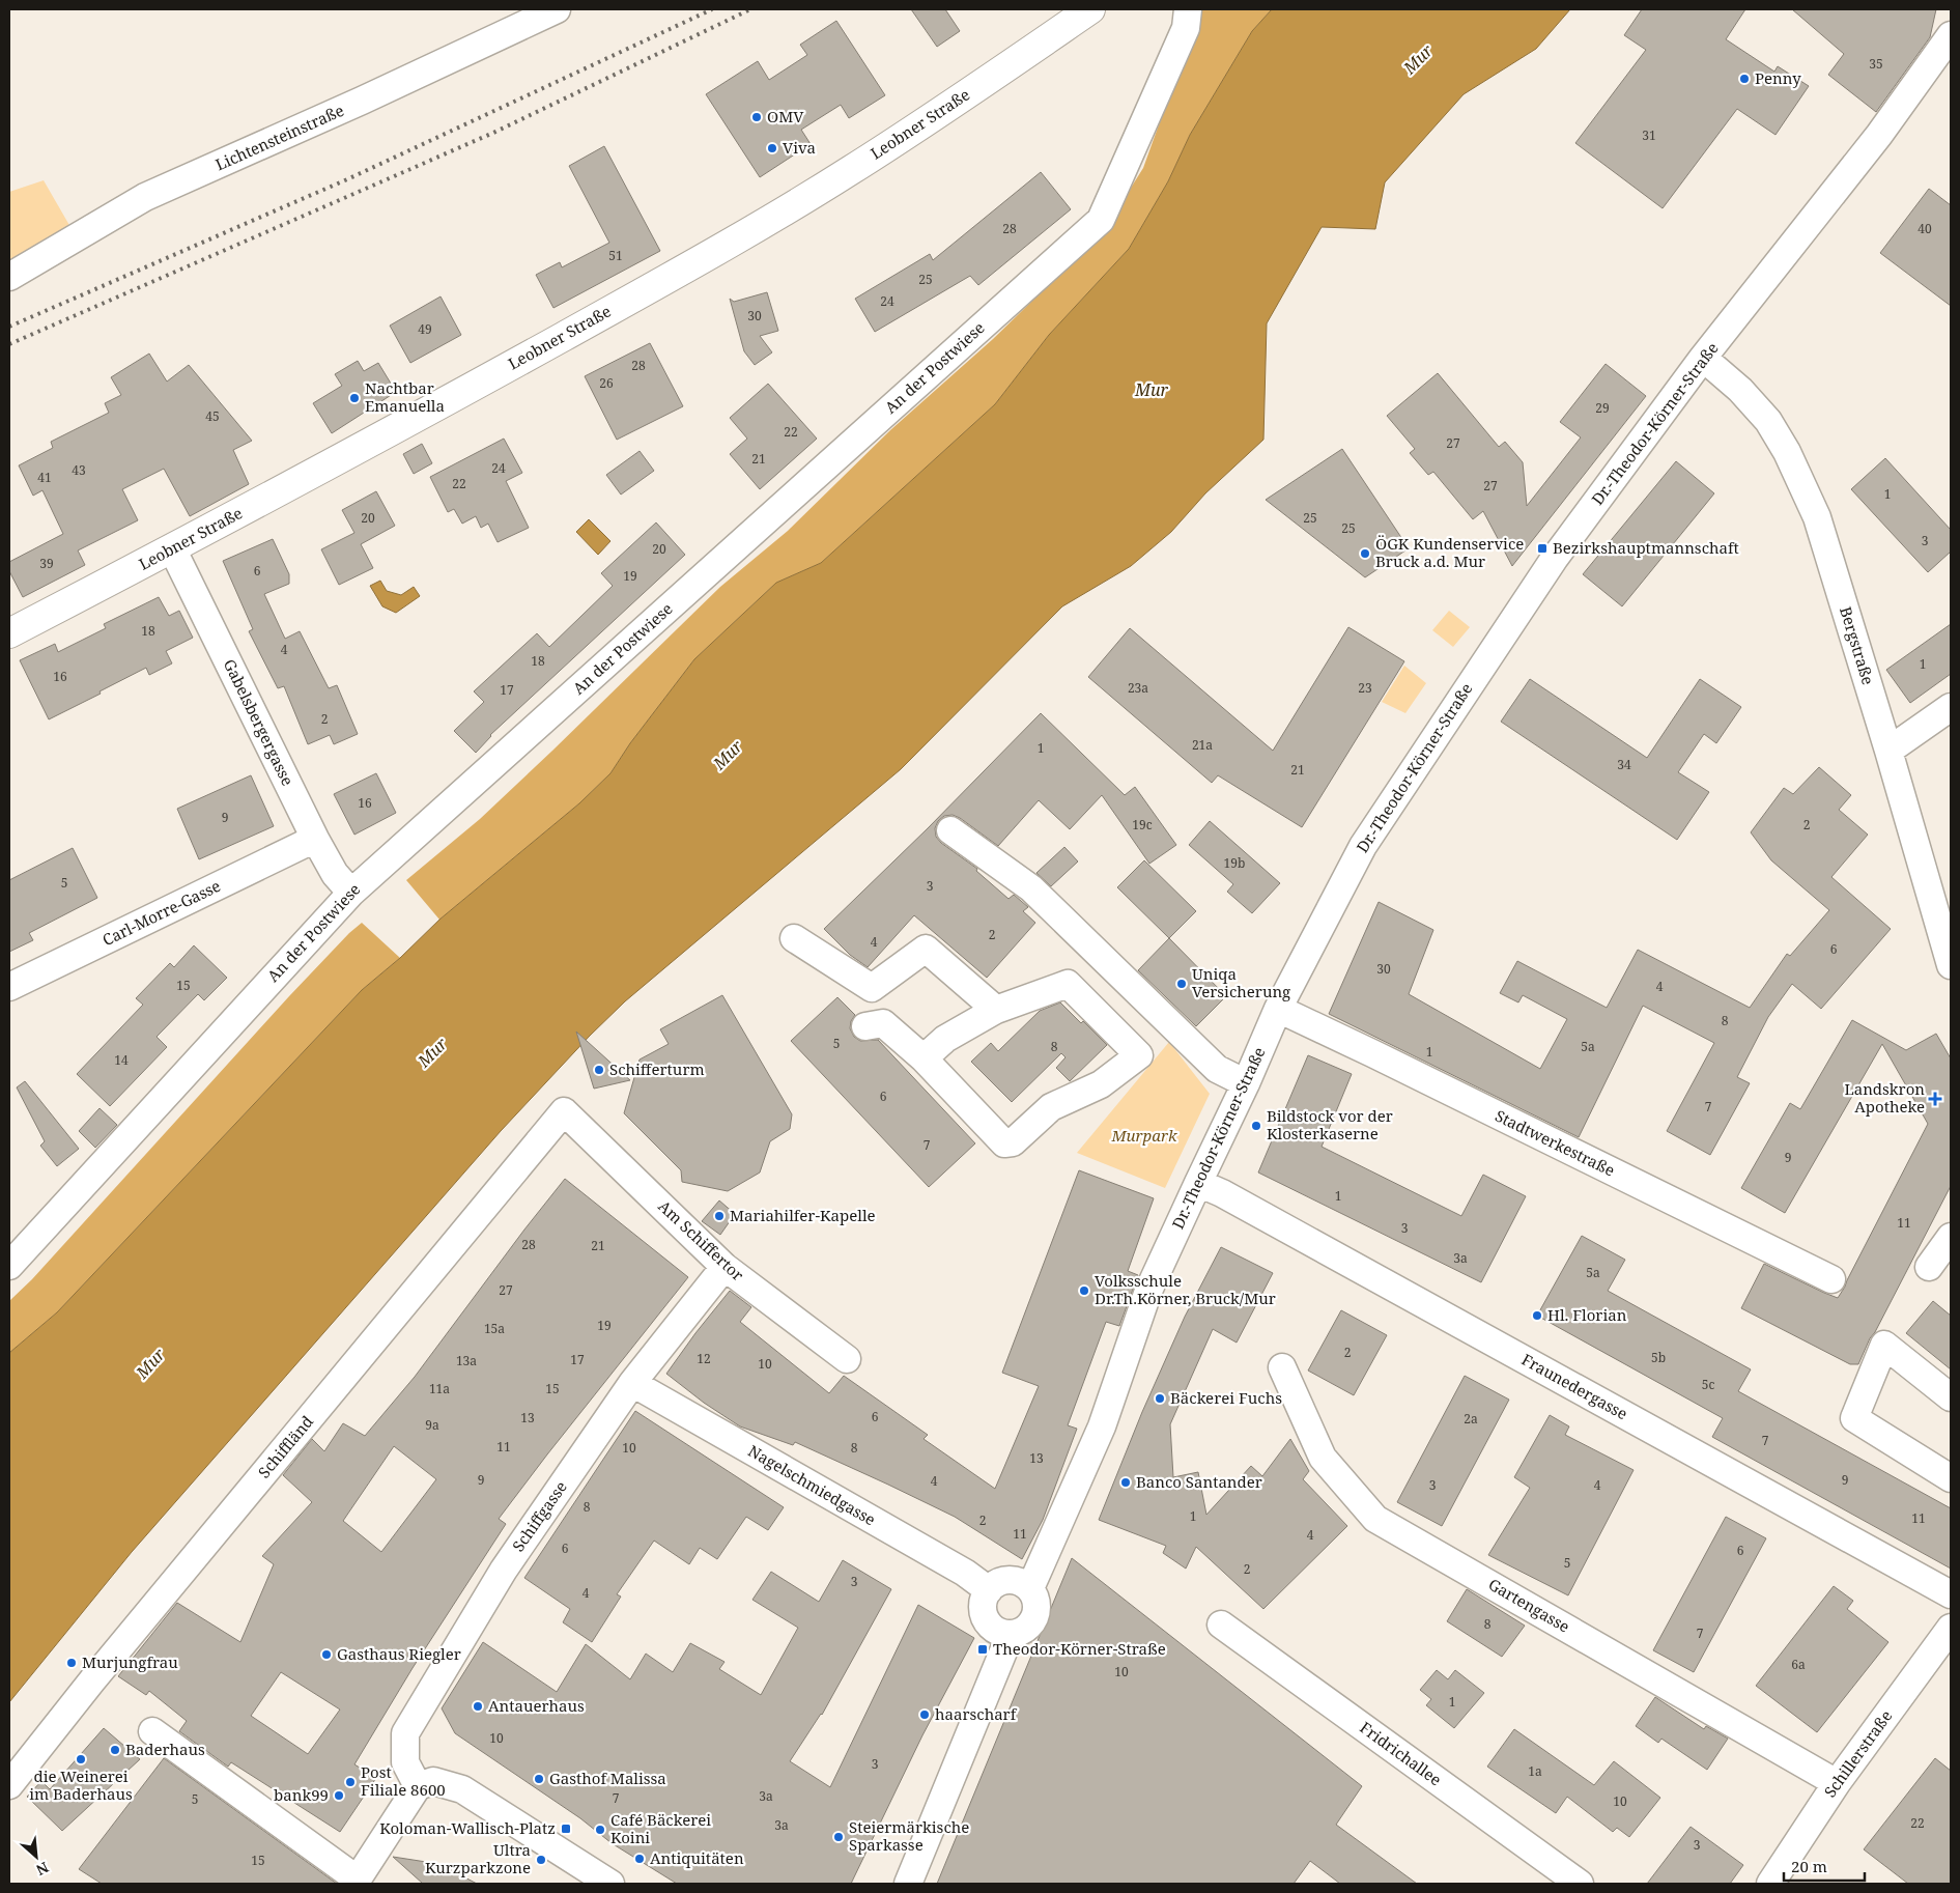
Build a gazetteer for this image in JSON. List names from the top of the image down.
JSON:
{
  "streets": {
    "main road": ["Leobner Straße"],
    "street": [
      "Lichtensteinstraße",
      "An der Postwiese",
      "Dr.-Theodor-Körner-Straße",
      "Bergstraße",
      "Gabelsbergergasse",
      "Carl-Morre-Gasse",
      "Stadtwerkestraße",
      "Am Schiffertor",
      "Fraunedergasse",
      "Schiffländ",
      "Nagelschmiedgasse",
      "Schiffgasse",
      "Gartengasse",
      "Fridrichallee",
      "Schillerstraße"
    ]
  },
  "crossings": [
    ["Leobner Straße", "Gabelsbergergasse"],
    ["An der Postwiese", "Gabelsbergergasse"],
    ["Dr.-Theodor-Körner-Straße", "Bergstraße"],
    ["Dr.-Theodor-Körner-Straße", "Stadtwerkestraße"],
    ["Dr.-Theodor-Körner-Straße", "Fraunedergasse"],
    ["Dr.-Theodor-Körner-Straße", "Nagelschmiedgasse"],
    ["Gabelsbergergasse", "Carl-Morre-Gasse"],
    ["Am Schiffertor", "Schiffländ"],
    ["Am Schiffertor", "Schiffgasse"],
    ["Nagelschmiedgasse", "Schiffgasse"],
    ["Gartengasse", "Schillerstraße"]
  ],
  "water": ["Mur"],
  "parks": ["Murpark"],
  "places": {
    "other": [
      "Penny",
      "OMV",
      "Viva",
      "Nachtbar Emanuella",
      "ÖGK Kundenservice Bruck a.d. Mur",
      "Uniqa Versicherung",
      "Schifferturm",
      "Bildstock vor der Klosterkaserne",
      "Mariahilfer-Kapelle",
      "Volksschule Dr.Th.Körner, Bruck/Mur",
      "Hl. Florian",
      "Bäckerei Fuchs",
      "Banco Santander",
      "Gasthaus Riegler",
      "Murjungfrau",
      "Antauerhaus",
      "haarscharf",
      "Baderhaus",
      "die Weinerei im Baderhaus",
      "Gasthof Malissa",
      "Post Filiale 8600",
      "bank99",
      "Café Bäckerei Koini",
      "Steiermärkische Sparkasse",
      "Antiquitäten",
      "Ultra Kurzparkzone"
    ],
    "transit": ["Bezirkshauptmannschaft", "Theodor-Körner-Straße", "Koloman-Wallisch-Platz"],
    "health": ["Landskron Apotheke"]
  },
  "house_numbers": [
    "35",
    "31",
    "28",
    "40",
    "51",
    "25",
    "24",
    "30",
    "49",
    "28",
    "26",
    "29",
    "45",
    "22",
    "27",
    "21",
    "24",
    "43",
    "41",
    "22",
    "27",
    "1",
    "20",
    "25",
    "25",
    "3",
    "20",
    "39",
    "6",
    "19",
    "18",
    "4",
    "18",
    "1",
    "16",
    "23a",
    "23",
    "17",
    "2",
    "21a",
    "1",
    "34",
    "21",
    "16",
    "9",
    "19c",
    "2",
    "19b",
    "5",
    "3",
    "2",
    "4",
    "6",
    "30",
    "15",
    "4",
    "8",
    "5",
    "8",
    "5a",
    "1",
    "14",
    "6",
    "7",
    "7",
    "9",
    "1",
    "11",
    "3",
    "28",
    "21",
    "3a",
    "5a",
    "27",
    "19",
    "15a",
    "2",
    "5b",
    "12",
    "17",
    "13a",
    "10",
    "5c",
    "11a",
    "15",
    "6",
    "13",
    "2a",
    "9a",
    "7",
    "11",
    "10",
    "8",
    "13",
    "9",
    "9",
    "4",
    "3",
    "4",
    "8",
    "1",
    "11",
    "2",
    "11",
    "4",
    "6",
    "6",
    "5",
    "2",
    "3",
    "4",
    "8",
    "7",
    "6a",
    "10",
    "1",
    "10",
    "3",
    "1a",
    "3a",
    "7",
    "5",
    "10",
    "22",
    "3a",
    "3",
    "15"
  ],
  "scale_bar": "20 m",
  "north": "bottom right"
}
